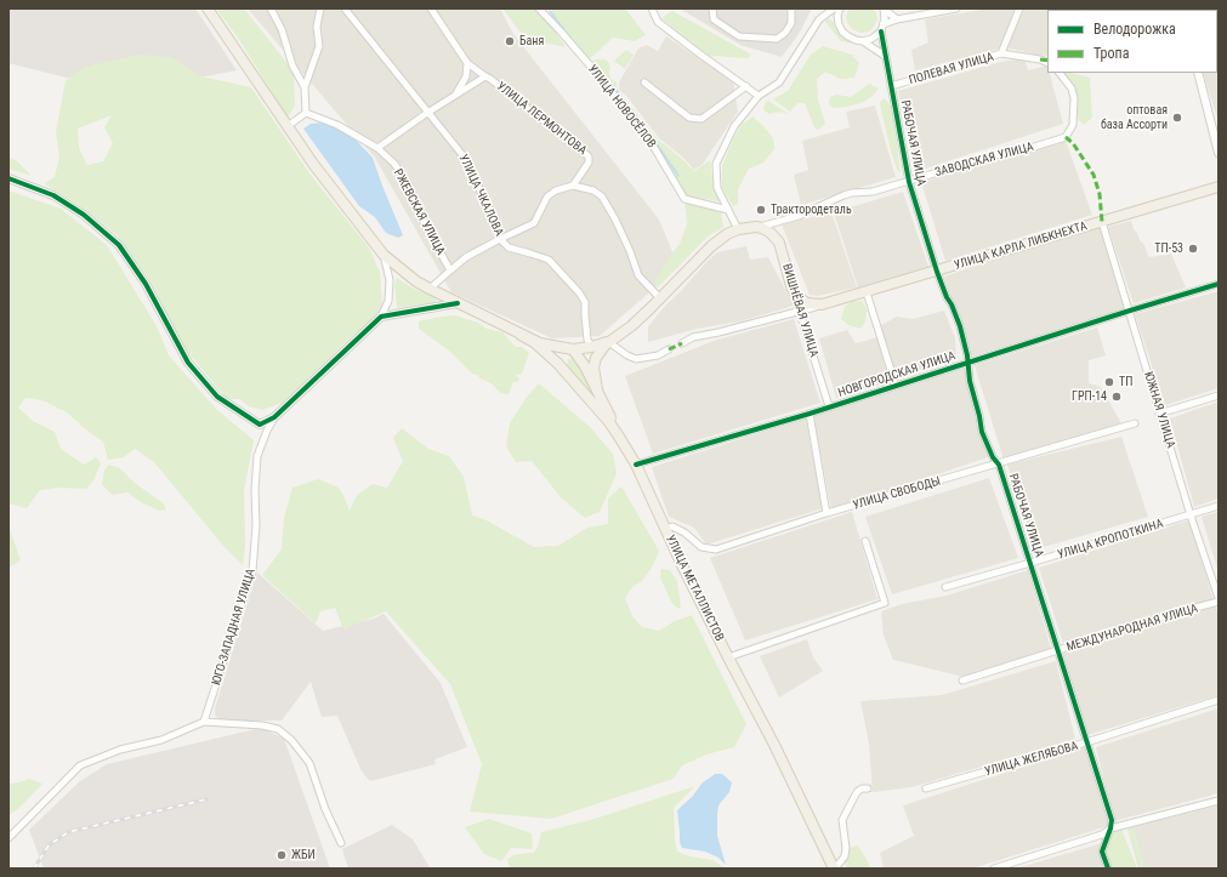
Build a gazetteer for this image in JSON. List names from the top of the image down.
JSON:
{
  "streets": {
    "main road": [
      "ЗАВОДСКАЯ УЛИЦА",
      "УЛИЦА КАРЛА ЛИБКНЕХТА",
      "ВИШНЁВАЯ УЛИЦА",
      "УЛИЦА МЕТАЛЛИСТОВ"
    ],
    "street": [
      "ПОЛЕВАЯ УЛИЦА",
      "УЛИЦА НОВОСЁЛОВ",
      "УЛИЦА ЛЕРМОНТОВА",
      "РАБОЧАЯ УЛИЦА",
      "УЛИЦА ЧКАЛОВА",
      "РЖЕВСКАЯ УЛИЦА",
      "НОВГОРОДСКАЯ УЛИЦА",
      "ЮЖНАЯ УЛИЦА",
      "УЛИЦА СВОБОДЫ",
      "УЛИЦА КРОПОТКИНА",
      "ЮГО-ЗАПАДНАЯ УЛИЦА",
      "МЕЖДУНАРОДНАЯ УЛИЦА",
      "УЛИЦА ЖЕЛЯБОВА"
    ]
  },
  "crossings": [
    ["ПОЛЕВАЯ УЛИЦА", "РАБОЧАЯ УЛИЦА"],
    ["РАБОЧАЯ УЛИЦА", "ЗАВОДСКАЯ УЛИЦА"],
    ["РАБОЧАЯ УЛИЦА", "УЛИЦА КАРЛА ЛИБКНЕХТА"],
    ["РАБОЧАЯ УЛИЦА", "НОВГОРОДСКАЯ УЛИЦА"],
    ["РАБОЧАЯ УЛИЦА", "УЛИЦА СВОБОДЫ"],
    ["РАБОЧАЯ УЛИЦА", "УЛИЦА КРОПОТКИНА"],
    ["РАБОЧАЯ УЛИЦА", "МЕЖДУНАРОДНАЯ УЛИЦА"],
    ["РАБОЧАЯ УЛИЦА", "УЛИЦА ЖЕЛЯБОВА"],
    ["ЗАВОДСКАЯ УЛИЦА", "УЛИЦА ЧКАЛОВА"],
    ["ЗАВОДСКАЯ УЛИЦА", "ВИШНЁВАЯ УЛИЦА"],
    ["УЛИЦА КАРЛА ЛИБКНЕХТА", "ВИШНЁВАЯ УЛИЦА"],
    ["УЛИЦА КАРЛА ЛИБКНЕХТА", "ЮЖНАЯ УЛИЦА"],
    ["ВИШНЁВАЯ УЛИЦА", "НОВГОРОДСКАЯ УЛИЦА"],
    ["НОВГОРОДСКАЯ УЛИЦА", "ЮЖНАЯ УЛИЦА"],
    ["НОВГОРОДСКАЯ УЛИЦА", "УЛИЦА МЕТАЛЛИСТОВ"],
    ["ЮЖНАЯ УЛИЦА", "УЛИЦА КРОПОТКИНА"],
    ["УЛИЦА СВОБОДЫ", "УЛИЦА МЕТАЛЛИСТОВ"]
  ],
  "places": [
    "Баня",
    "оптовая база Ассорти",
    "Трактородеталь",
    "ТП-53",
    "ТП",
    "ГРП-14",
    "ЖБИ"
  ],
  "legend": ["Велодорожка", "Тропа"]
}
